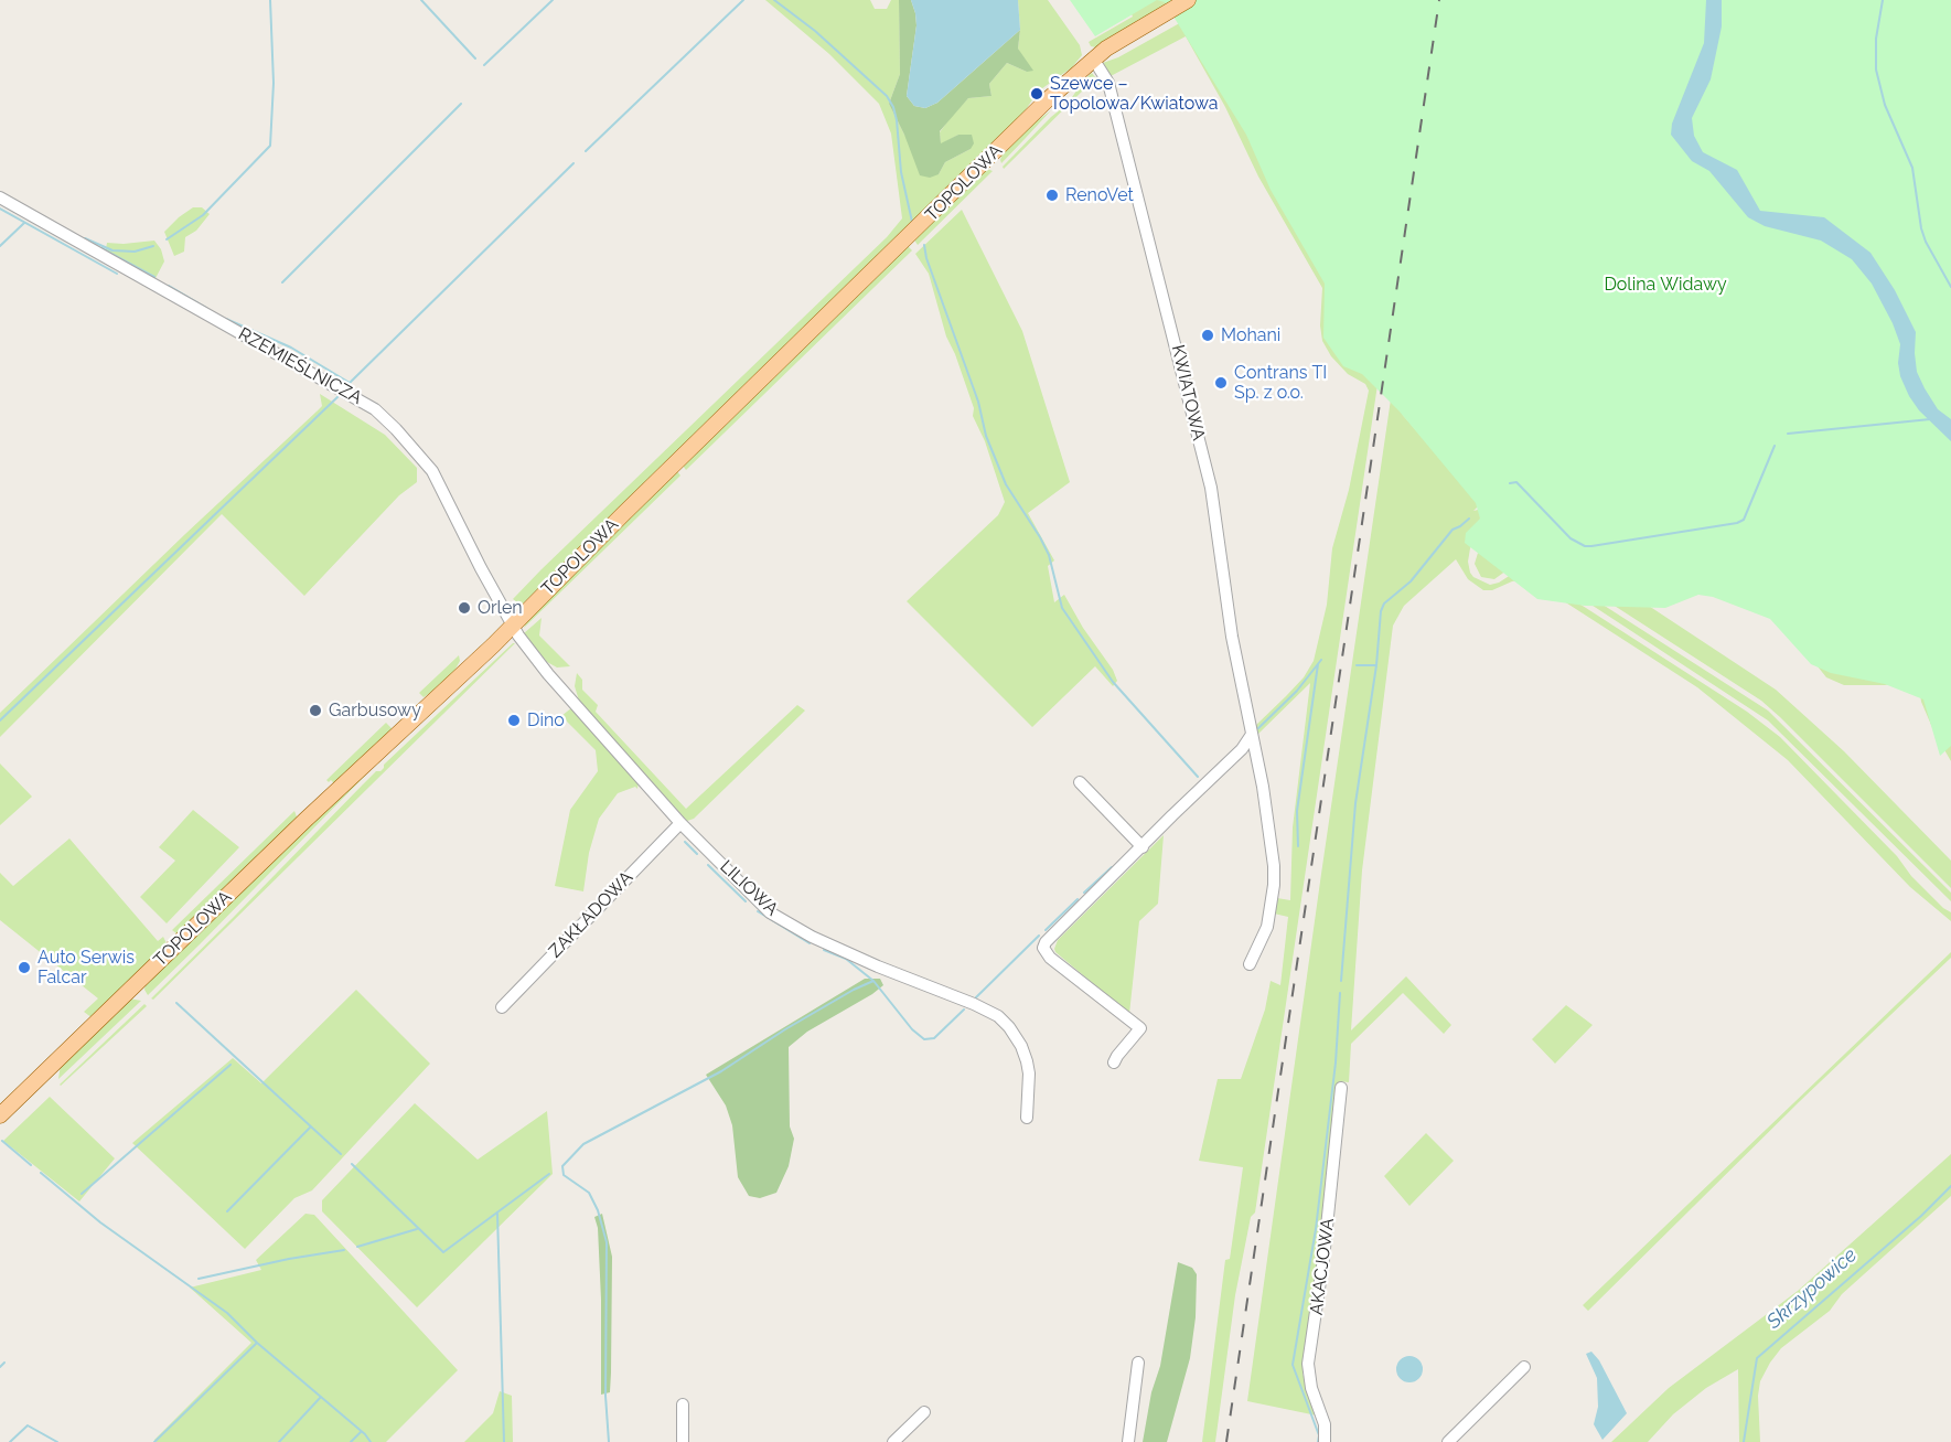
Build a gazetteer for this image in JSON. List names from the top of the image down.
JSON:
{
  "streets": {
    "main road": ["TOPOLOWA"],
    "street": [
      "RZEMIEŚLNICZA",
      "KWIATOWA",
      "LILIOWA",
      "ZAKŁADOWA",
      "AKACJOWA"
    ]
  },
  "crossings": [
    ["TOPOLOWA", "RZEMIEŚLNICZA"],
    ["TOPOLOWA", "KWIATOWA"],
    ["TOPOLOWA", "LILIOWA"],
    ["RZEMIEŚLNICZA", "LILIOWA"],
    ["LILIOWA", "ZAKŁADOWA"]
  ],
  "water": ["Skrzypowice"],
  "parks": ["Dolina Widawy"],
  "places": [
    "Szewce – Topolowa/Kwiatowa",
    "RenoVet",
    "Mohani",
    "Contrans TI Sp. z o.o.",
    "Orlen",
    "Garbusowy",
    "Dino",
    "Auto Serwis Falcar"
  ]
}
